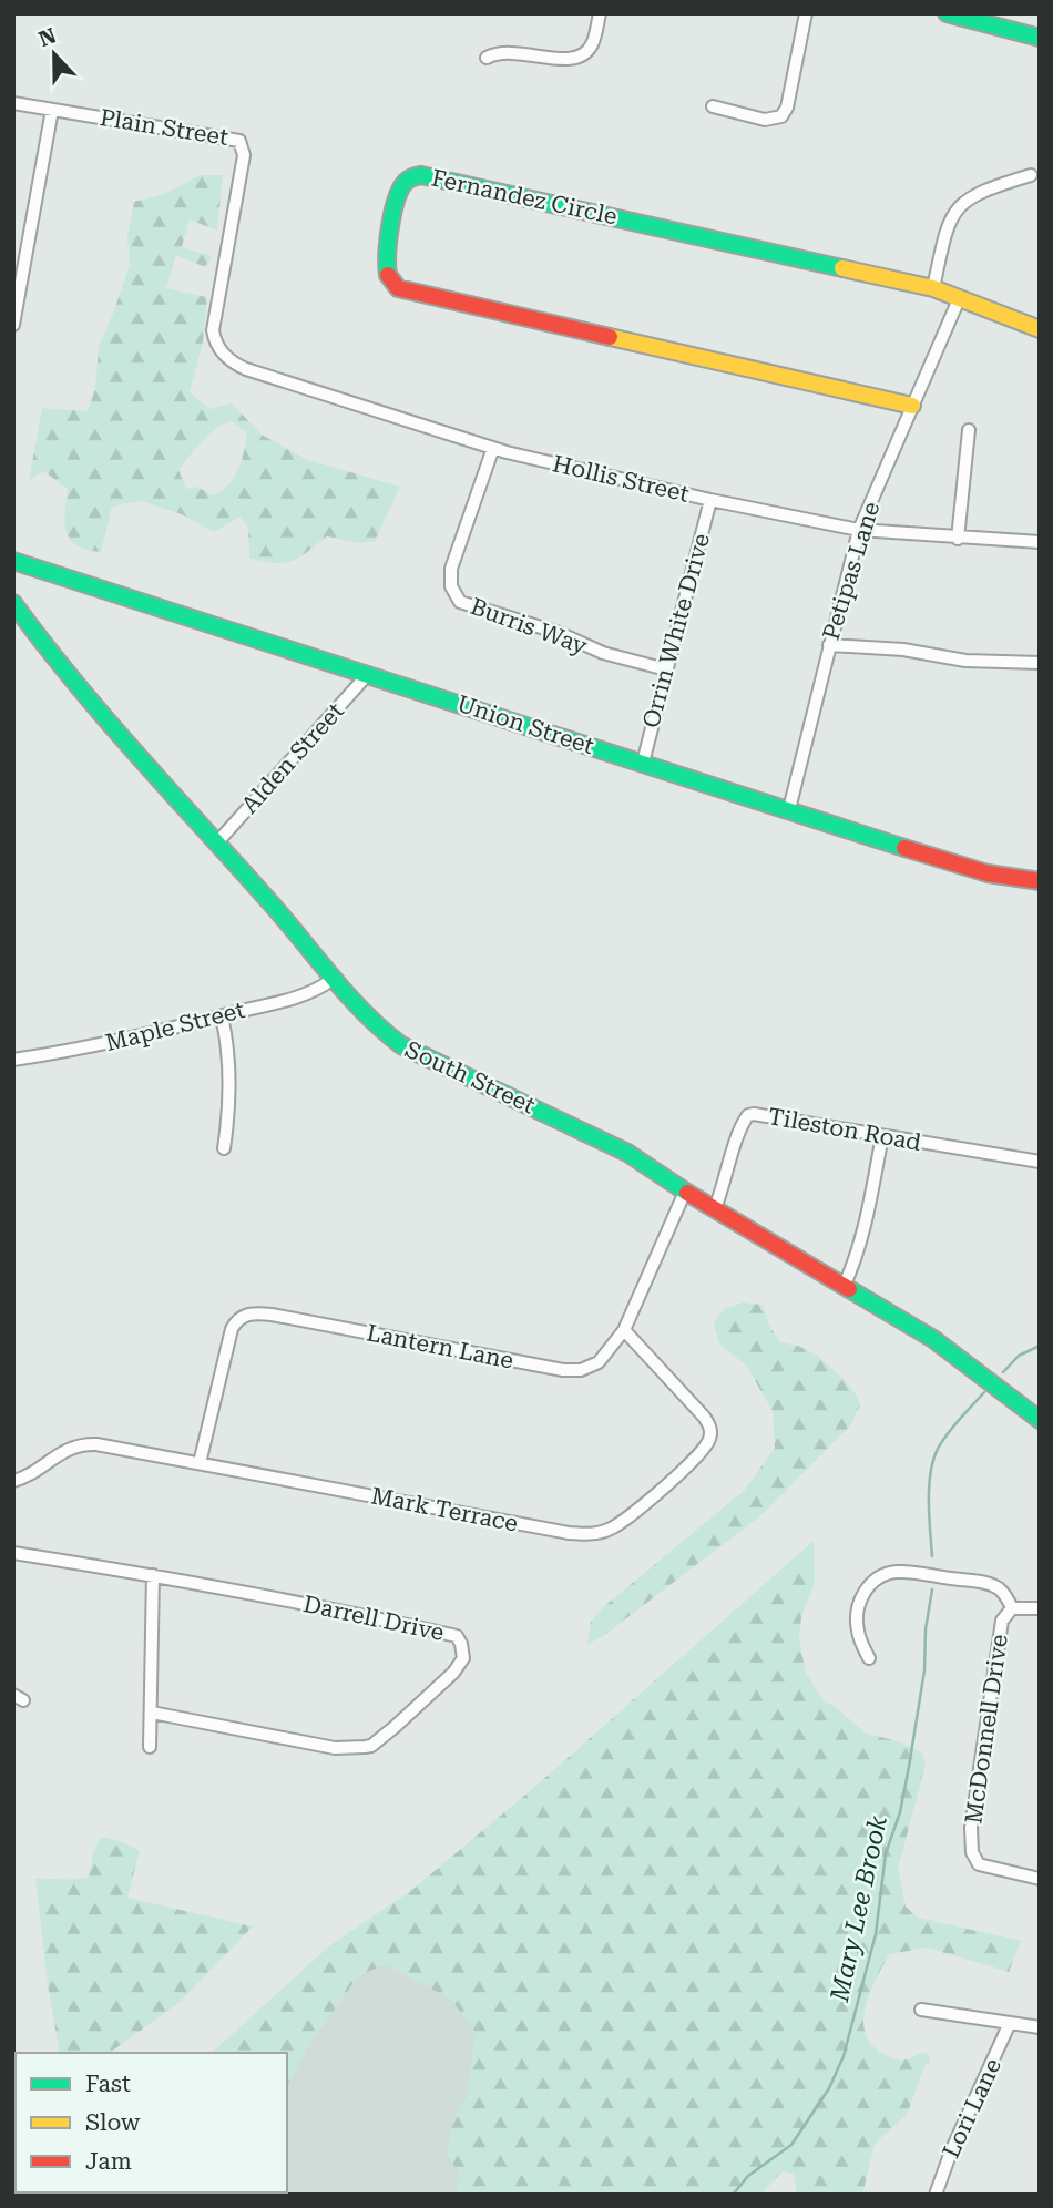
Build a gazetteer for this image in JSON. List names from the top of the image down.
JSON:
{
  "streets": {
    "main road": ["Fernandez Circle", "Union Street", "South Street"],
    "street": [
      "Plain Street",
      "Hollis Street",
      "Petipas Lane",
      "Burris Way",
      "Orrin White Drive",
      "Alden Street",
      "Maple Street",
      "Tileston Road",
      "Lantern Lane",
      "Mark Terrace",
      "Darrell Drive",
      "McDonnell Drive",
      "Lori Lane"
    ]
  },
  "crossings": [
    ["Plain Street", "Hollis Street"],
    ["Fernandez Circle", "Petipas Lane"],
    ["Hollis Street", "Petipas Lane"],
    ["Hollis Street", "Burris Way"],
    ["Hollis Street", "Orrin White Drive"],
    ["Petipas Lane", "Union Street"],
    ["Burris Way", "Orrin White Drive"],
    ["Orrin White Drive", "Union Street"],
    ["Union Street", "Alden Street"],
    ["Alden Street", "South Street"],
    ["Maple Street", "South Street"],
    ["South Street", "Tileston Road"],
    ["South Street", "Lantern Lane"],
    ["Lantern Lane", "Mark Terrace"]
  ],
  "water": ["Mary Lee Brook"],
  "legend": ["Fast", "Slow", "Jam"],
  "north": "top"
}
